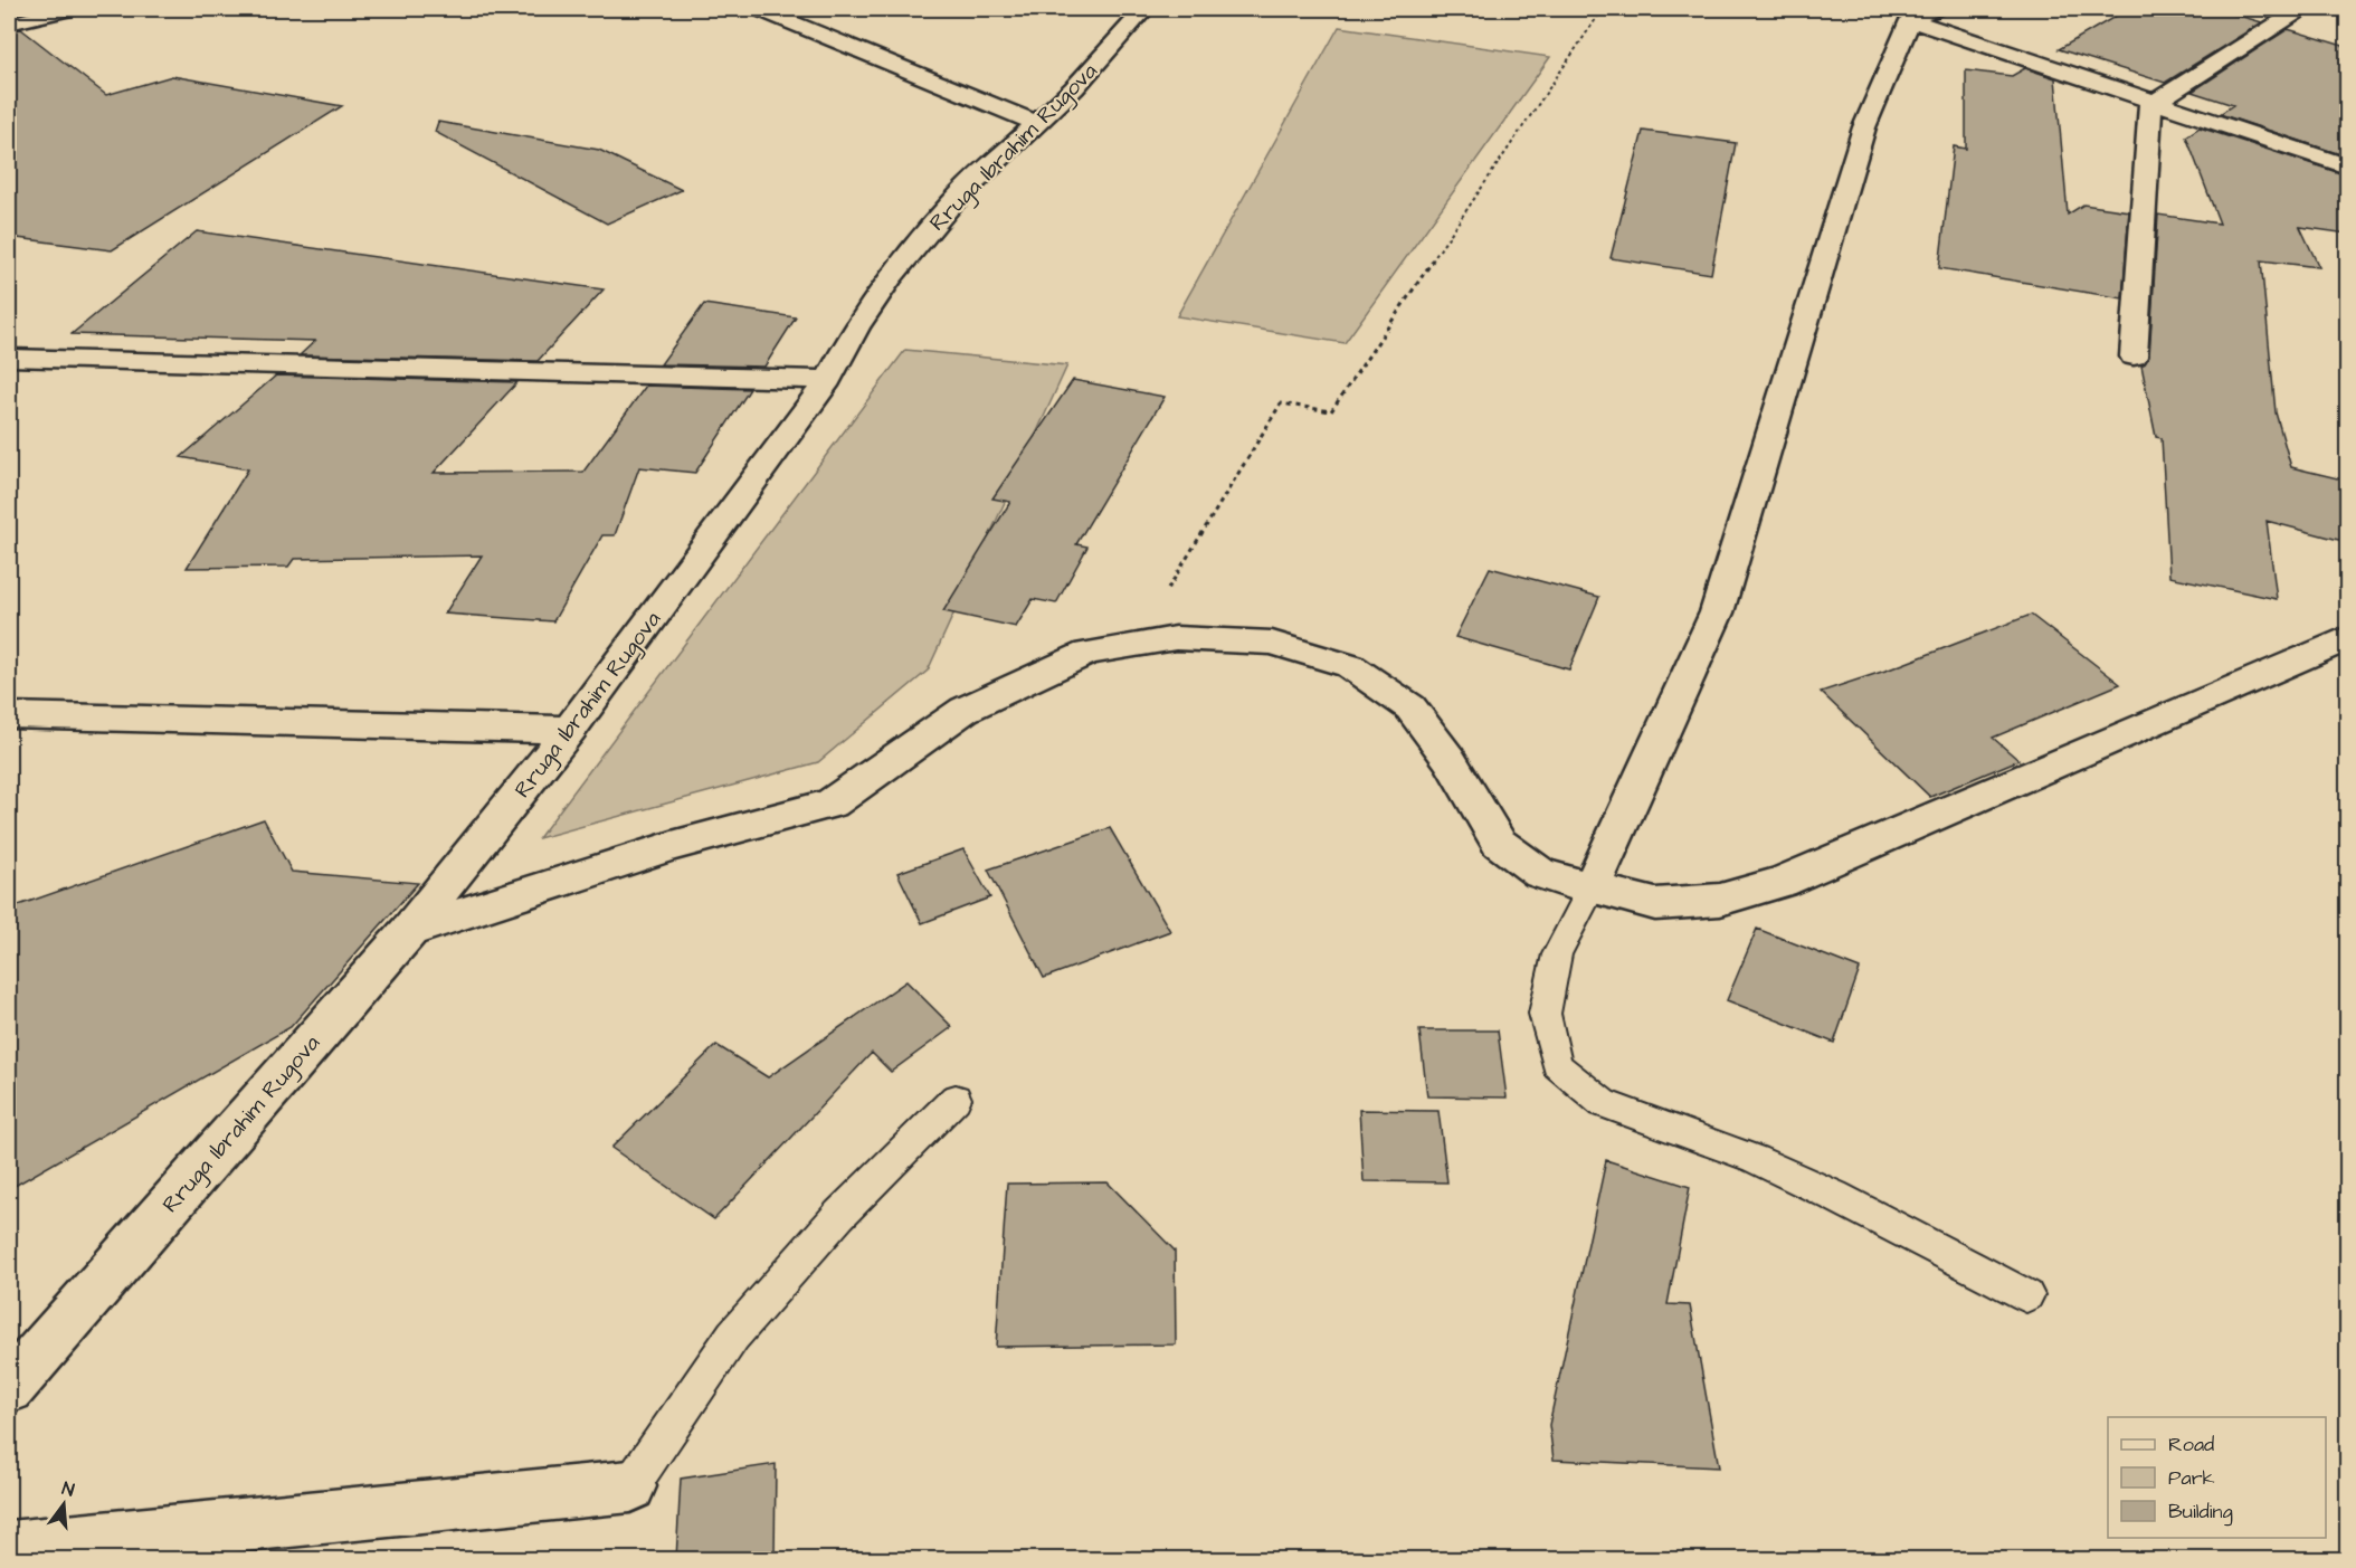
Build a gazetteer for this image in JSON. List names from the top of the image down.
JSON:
{
  "streets": {
    "street": ["Rruga Ibrahim Rugova"]
  },
  "legend": ["Road", "Park", "Building"],
  "north": "top"
}
